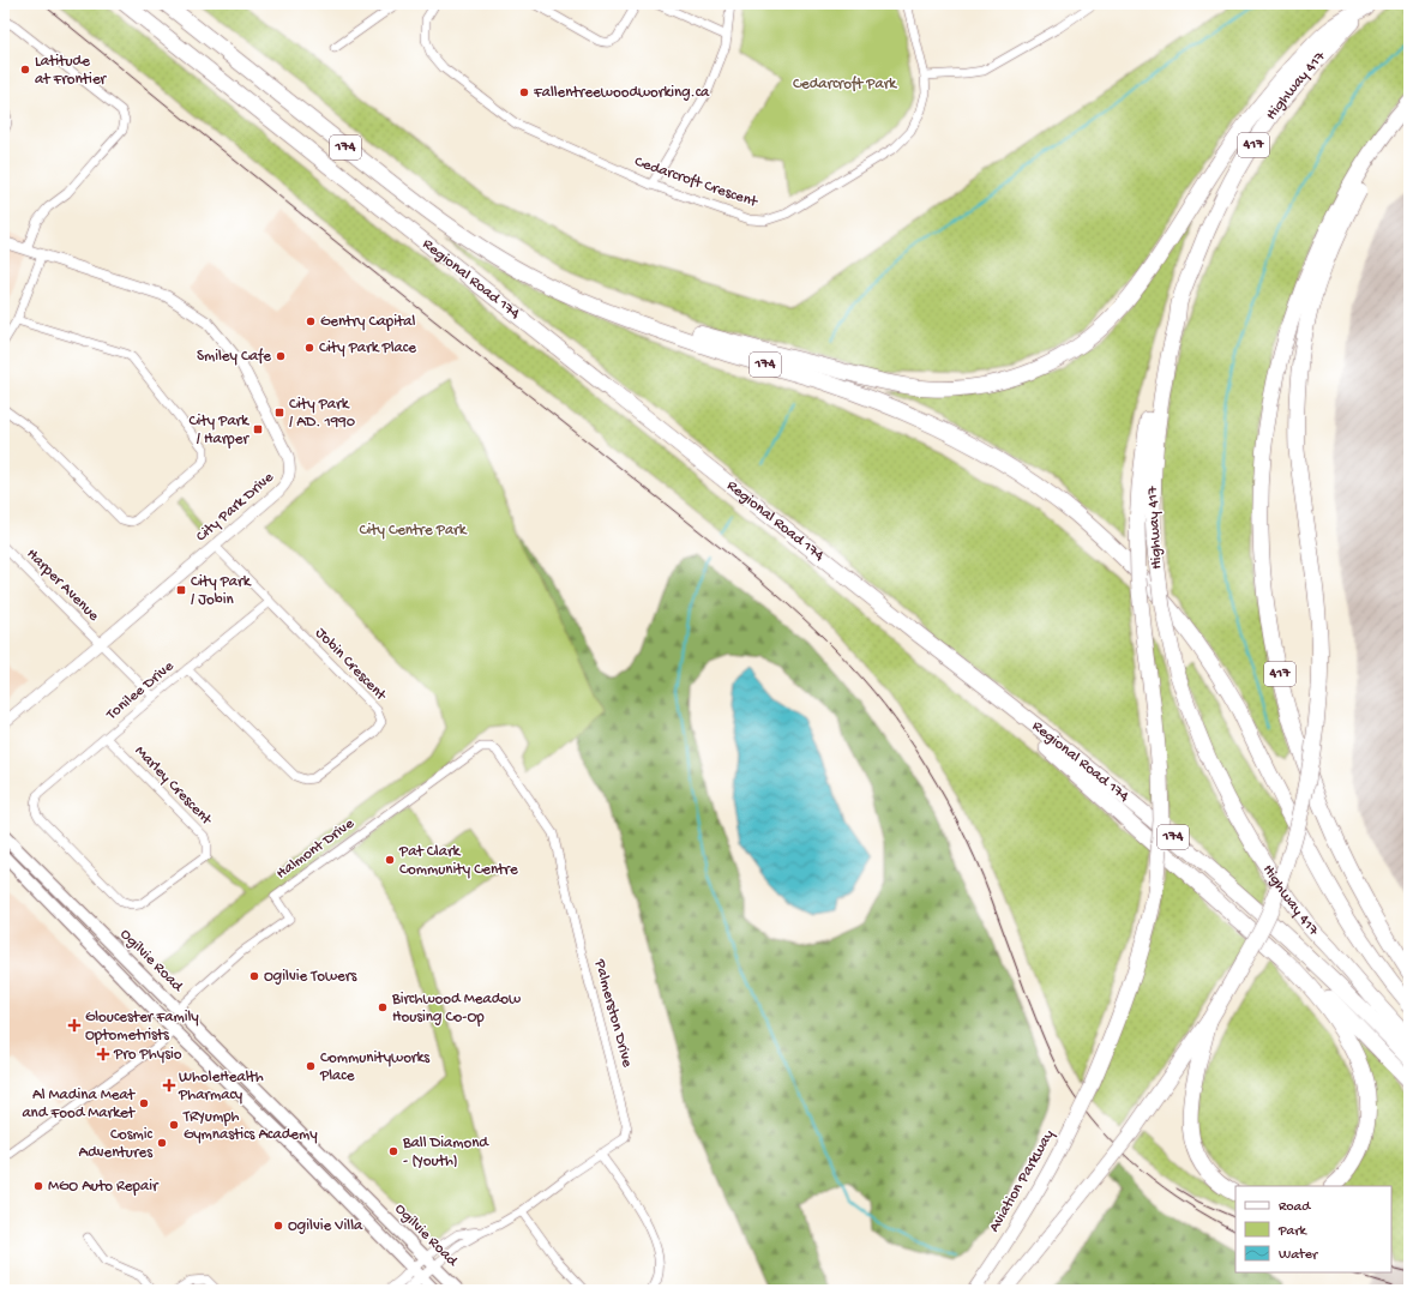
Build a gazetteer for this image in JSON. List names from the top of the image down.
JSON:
{
  "streets": {
    "highway": [
      "Highway 417",
      "417",
      "174",
      "Regional Road 174"
    ],
    "main road": ["Ogilvie Road", "Aviation Parkway"],
    "street": [
      "Cedarcroft Crescent",
      "City Park Drive",
      "Harper Avenue",
      "Jobin Crescent",
      "Tonilee Drive",
      "Marley Crescent",
      "Halmont Drive",
      "Palmerston Drive"
    ]
  },
  "crossings": [
    ["City Park Drive", "Harper Avenue"],
    ["City Park Drive", "Jobin Crescent"],
    ["Harper Avenue", "Tonilee Drive"],
    ["Jobin Crescent", "Tonilee Drive"],
    ["Tonilee Drive", "Marley Crescent"],
    ["Halmont Drive", "Ogilvie Road"],
    ["Halmont Drive", "Palmerston Drive"],
    ["Ogilvie Road", "Palmerston Drive"]
  ],
  "parks": ["Cedarcroft Park", "City Centre Park"],
  "places": {
    "other": [
      "Latitude at Frontier",
      "Fallentreewoodworking.ca",
      "Gentry Capital",
      "City Park Place",
      "Smiley Cafe",
      "Pat Clark Community Centre",
      "Ogilvie Towers",
      "Birchwood Meadow Housing Co-Op",
      "Communityworks Place",
      "Al Madina Meat and Food Market",
      "TRYumph Gymnastics Academy",
      "Cosmic Adventures",
      "Ball Diamond - (Youth)",
      "MGO Auto Repair",
      "Ogilvie Villa"
    ],
    "transit": ["City Park / AD. 1990", "City Park / Harper", "City Park / Jobin"],
    "health": ["Gloucester Family Optometrists", "Pro Physio", "WholeHealth Pharmacy"]
  },
  "legend": ["Road", "Park", "Water"]
}
